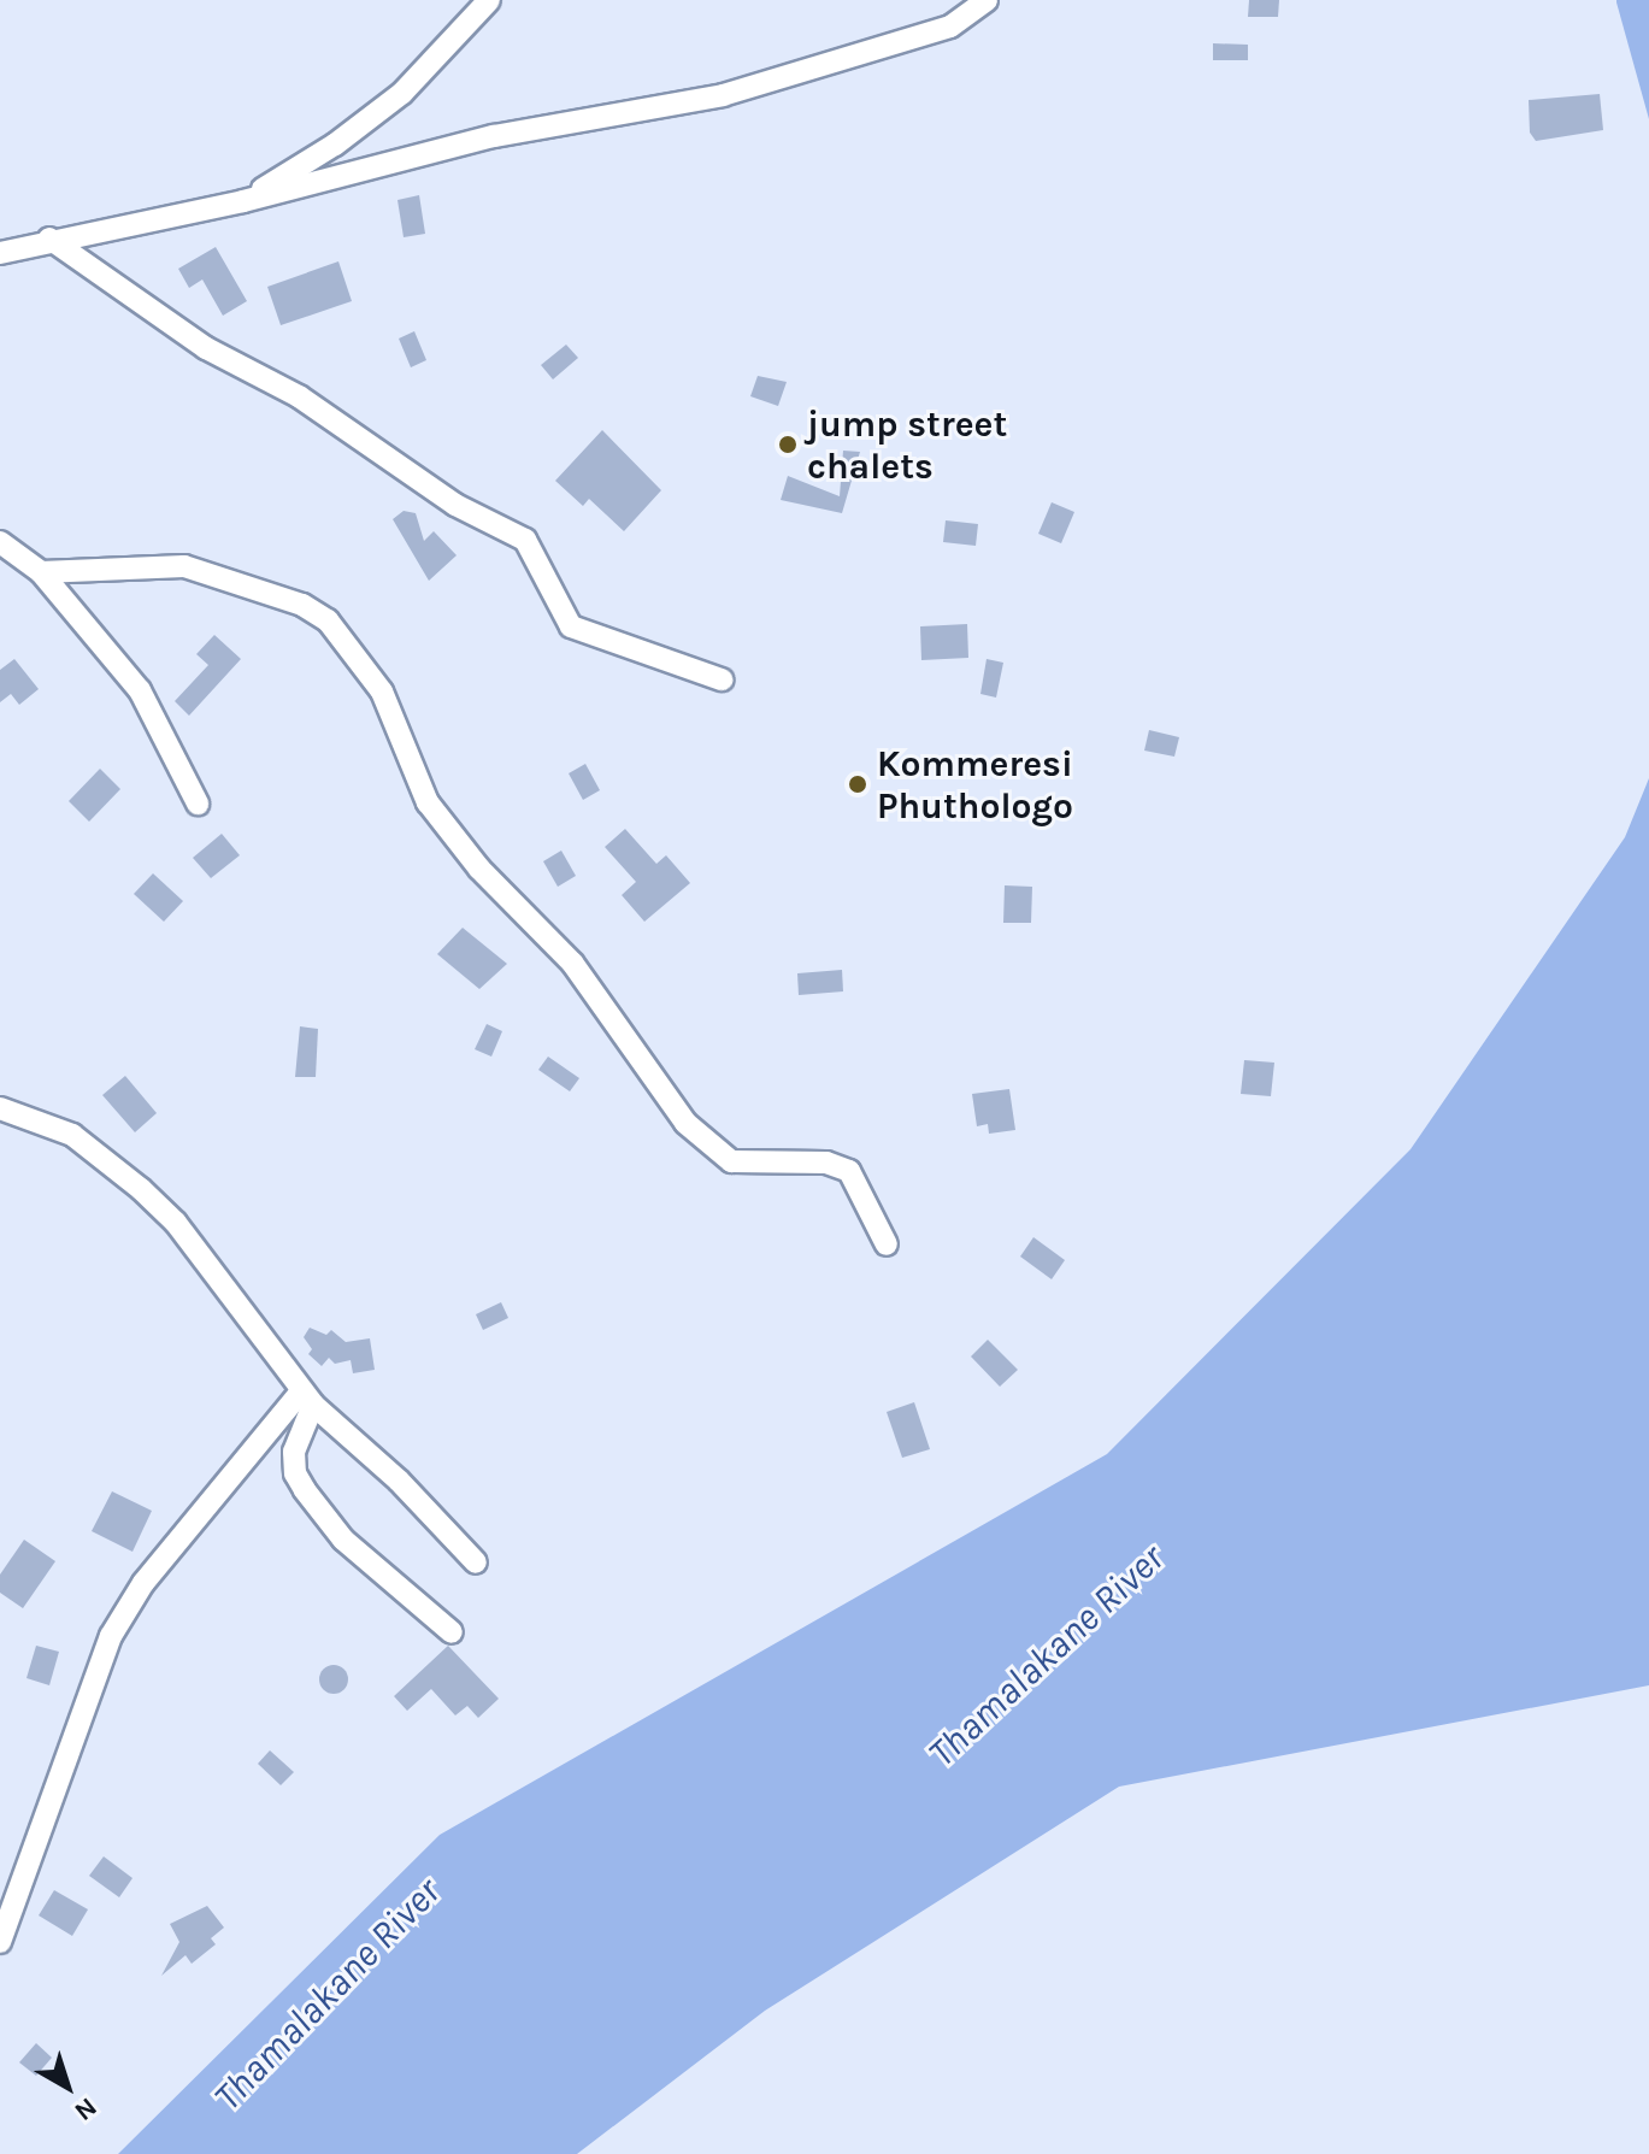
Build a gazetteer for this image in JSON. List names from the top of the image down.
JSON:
{
  "water": ["Thamalakane River"],
  "places": ["jump street chalets", "Kommeresi Phuthologo"],
  "north": "bottom right"
}
